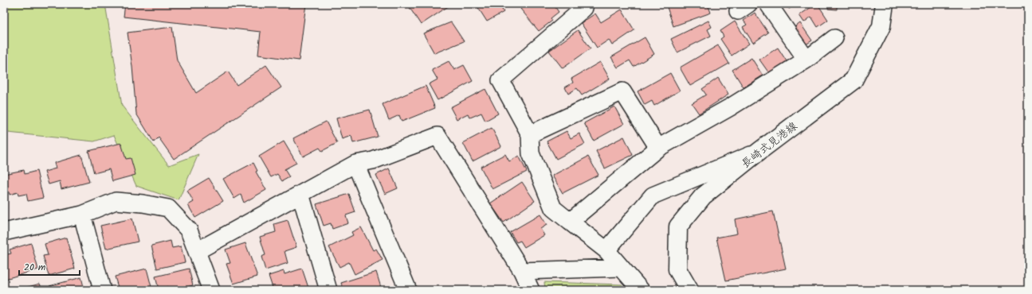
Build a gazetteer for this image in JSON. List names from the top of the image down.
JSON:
{
  "streets": {
    "main road": ["長崎式見港線"]
  },
  "scale_bar": "20 m"
}
